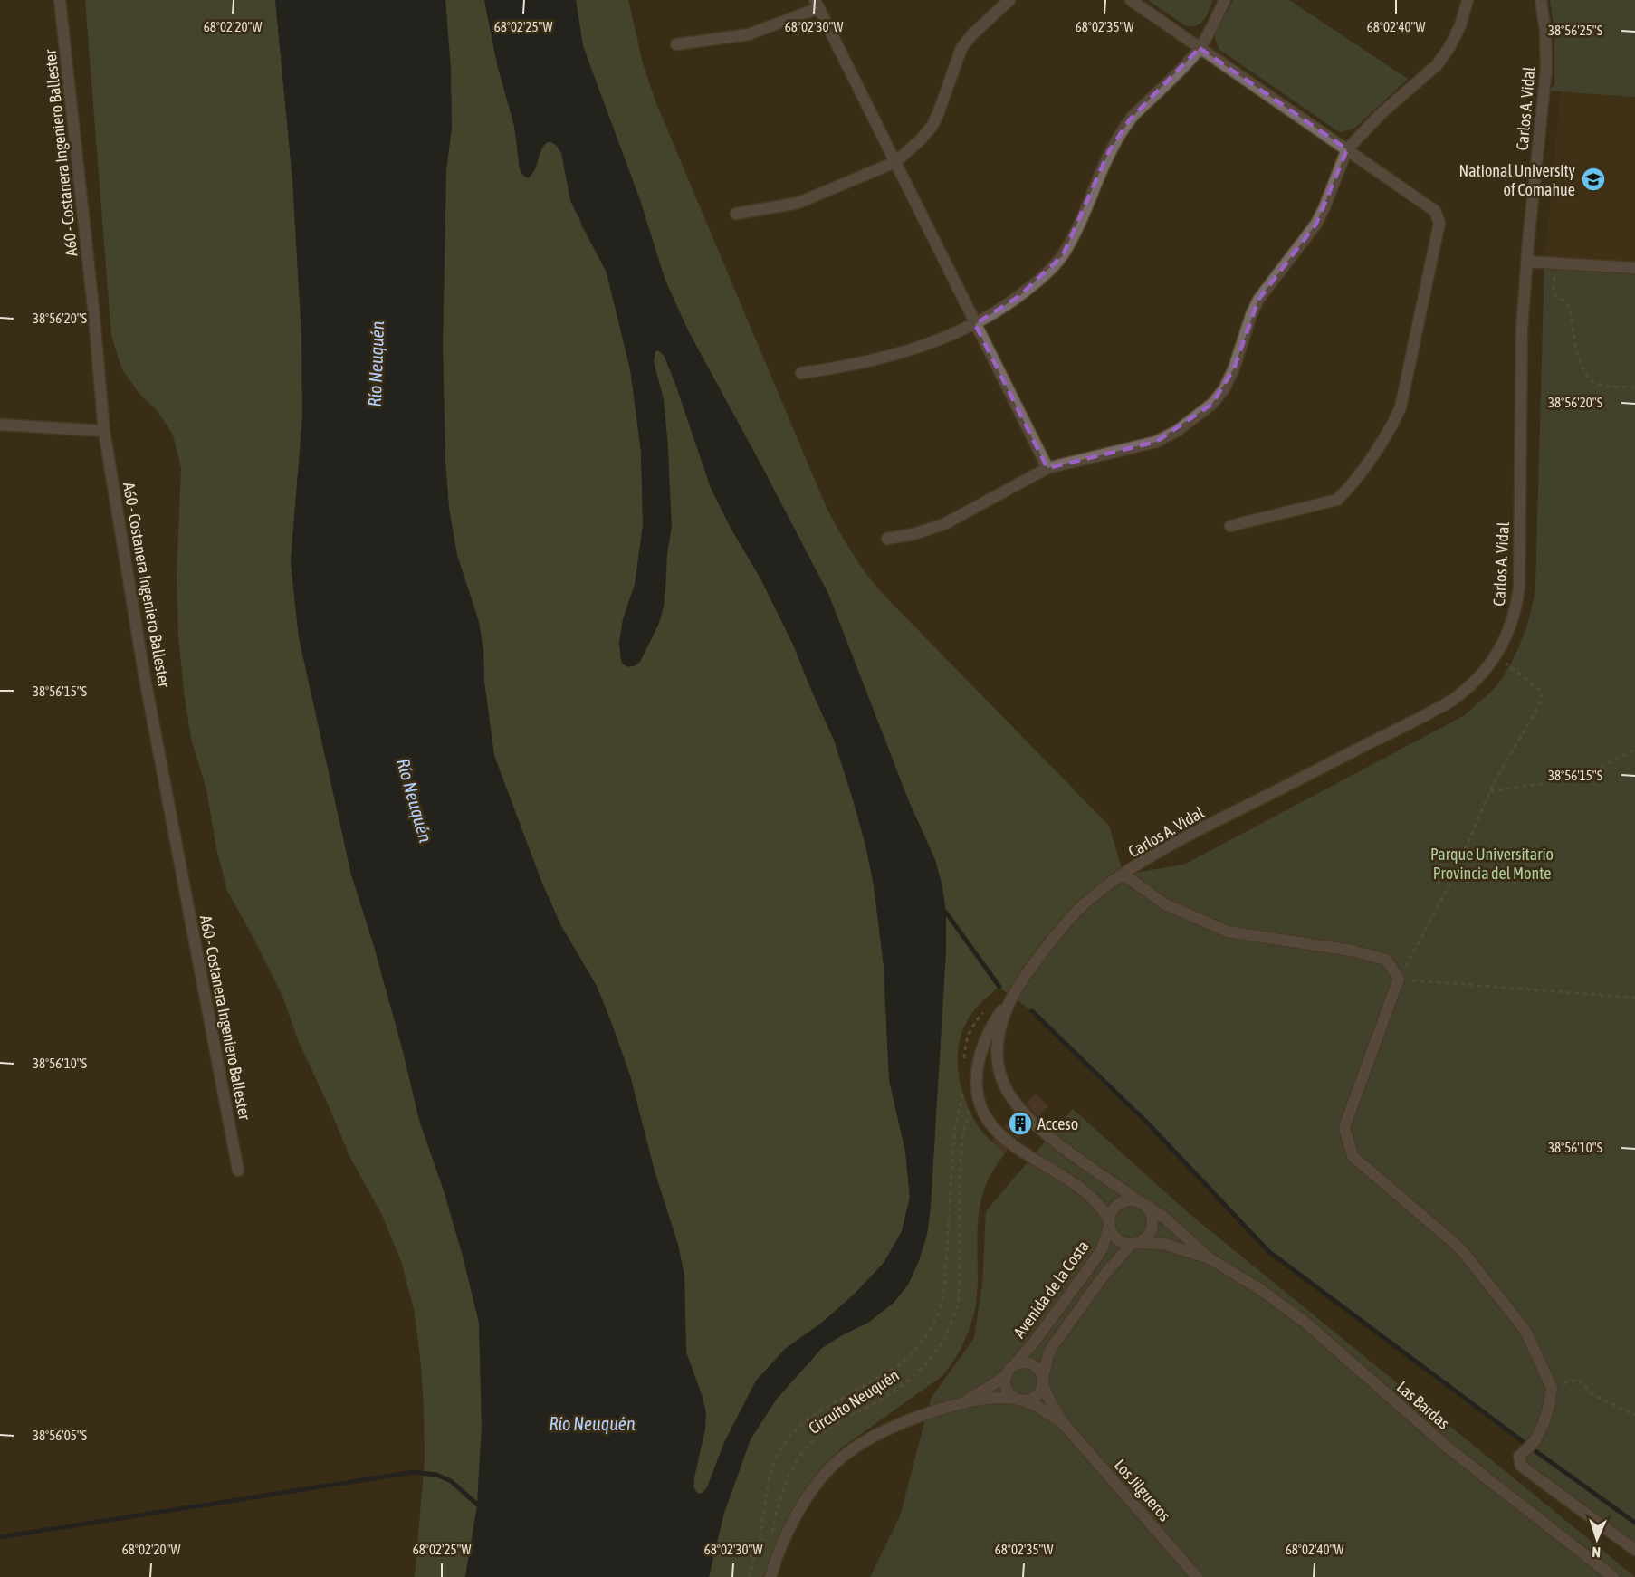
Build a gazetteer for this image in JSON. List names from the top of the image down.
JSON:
{
  "streets": {
    "street": [
      "Carlos A. Vidal",
      "A60 - Costanera Ingeniero Ballester",
      "Avenida de la Costa",
      "Las Bardas",
      "Los Jilgueros"
    ],
    "path": ["Circuito Neuquén"]
  },
  "crossings": [
    ["Carlos A. Vidal", "Las Bardas"],
    ["Avenida de la Costa", "Las Bardas"],
    ["Avenida de la Costa", "Los Jilgueros"]
  ],
  "water": ["Río Neuquén"],
  "parks": ["Parque Universitario Provincia del Monte"],
  "places": {
    "school or university": ["National University of Comahue"],
    "building": ["Acceso"]
  },
  "north": "bottom",
  "coordinates": [
    "68°02'20\"W",
    "68°02'25\"W",
    "68°02'30\"W",
    "68°02'35\"W",
    "68°02'40\"W",
    "38°56'25\"S",
    "38°56'20\"S",
    "38°56'15\"S",
    "38°56'10\"S",
    "38°56'05\"S"
  ]
}
